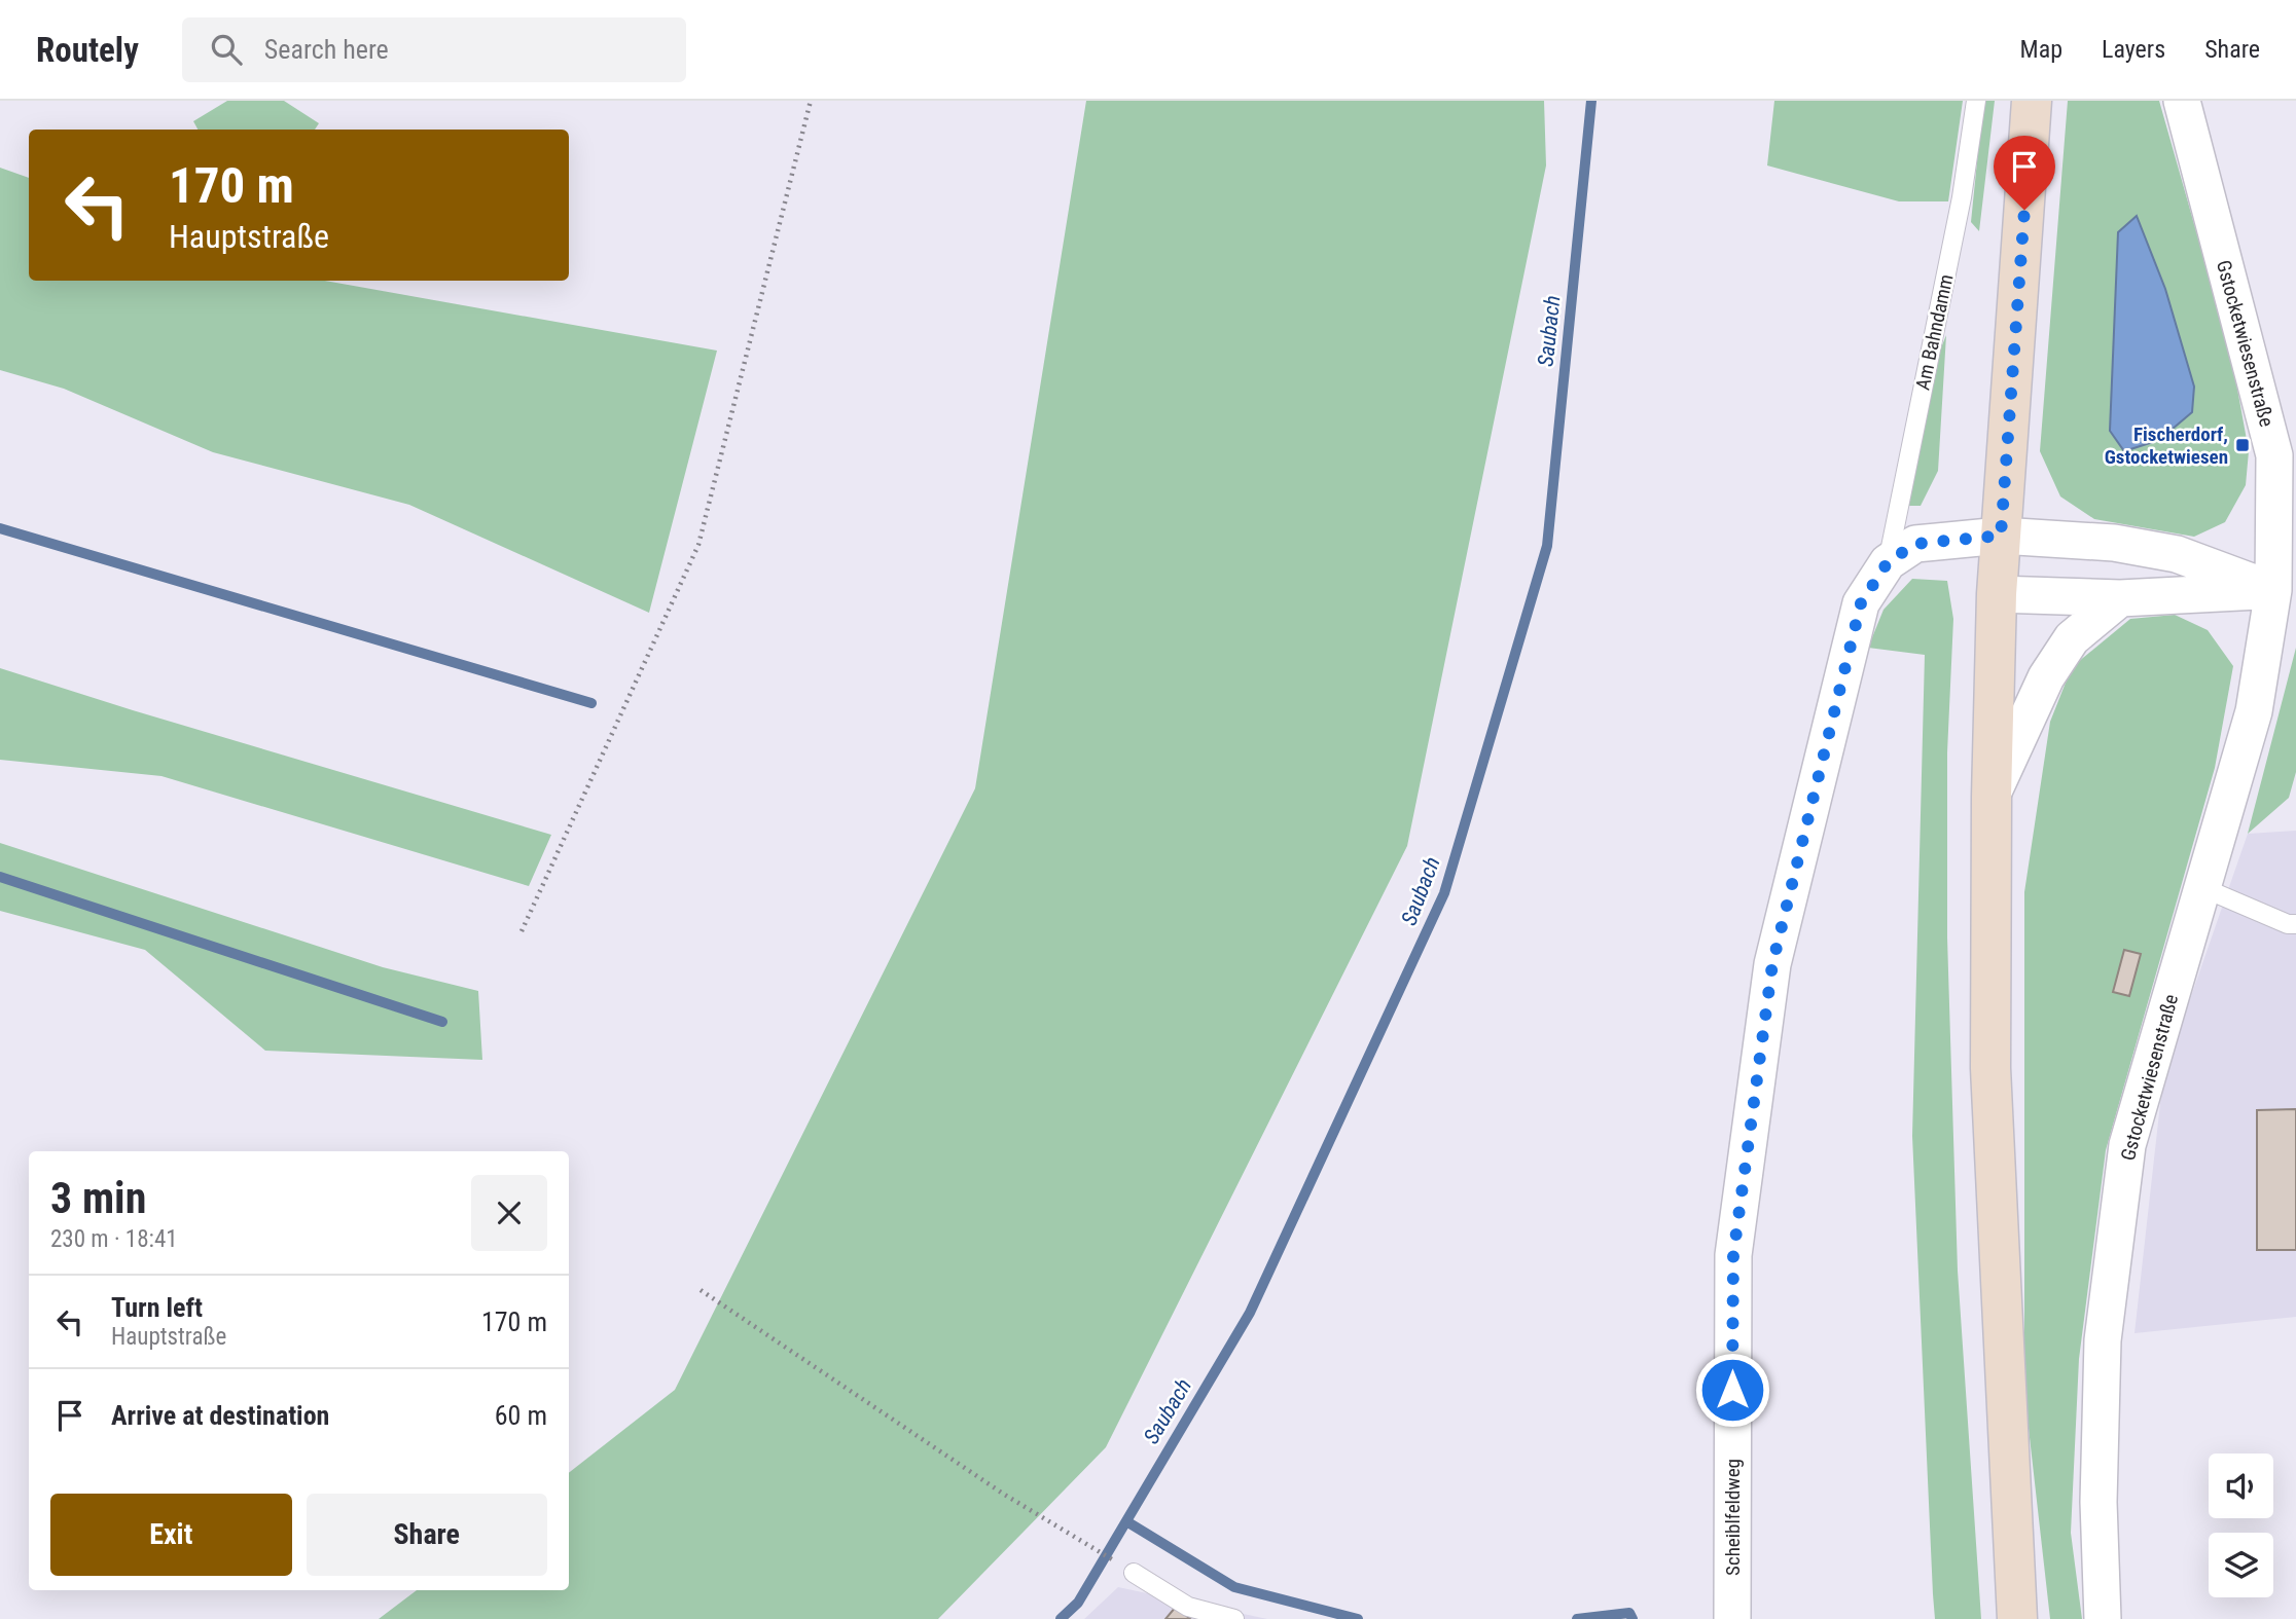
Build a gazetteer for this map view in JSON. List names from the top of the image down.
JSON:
{
  "streets": {
    "street": ["Gstocketwiesenstraße", "Scheiblfeldweg"],
    "lane": ["Am Bahndamm"]
  },
  "crossings": [
    ["Am Bahndamm", "Scheiblfeldweg"]
  ],
  "water": ["Saubach"],
  "places": {
    "transit": ["Fischerdorf, Gstocketwiesen"]
  },
  "page": {
    "header": "Routely",
    "search": "Search here",
    "nav": ["Map", "Layers", "Share"],
    "turn": ["170 m", "Hauptstraße"],
    "heading": ["3 min", "230 m · 18:41"],
    "list": [
      {
        "name": "Turn left",
        "note": "Hauptstraße",
        "value": "170 m"
      },
      {
        "name": "Arrive at destination",
        "value": "60 m"
      }
    ],
    "buttons": ["Exit", "Share"]
  }
}
